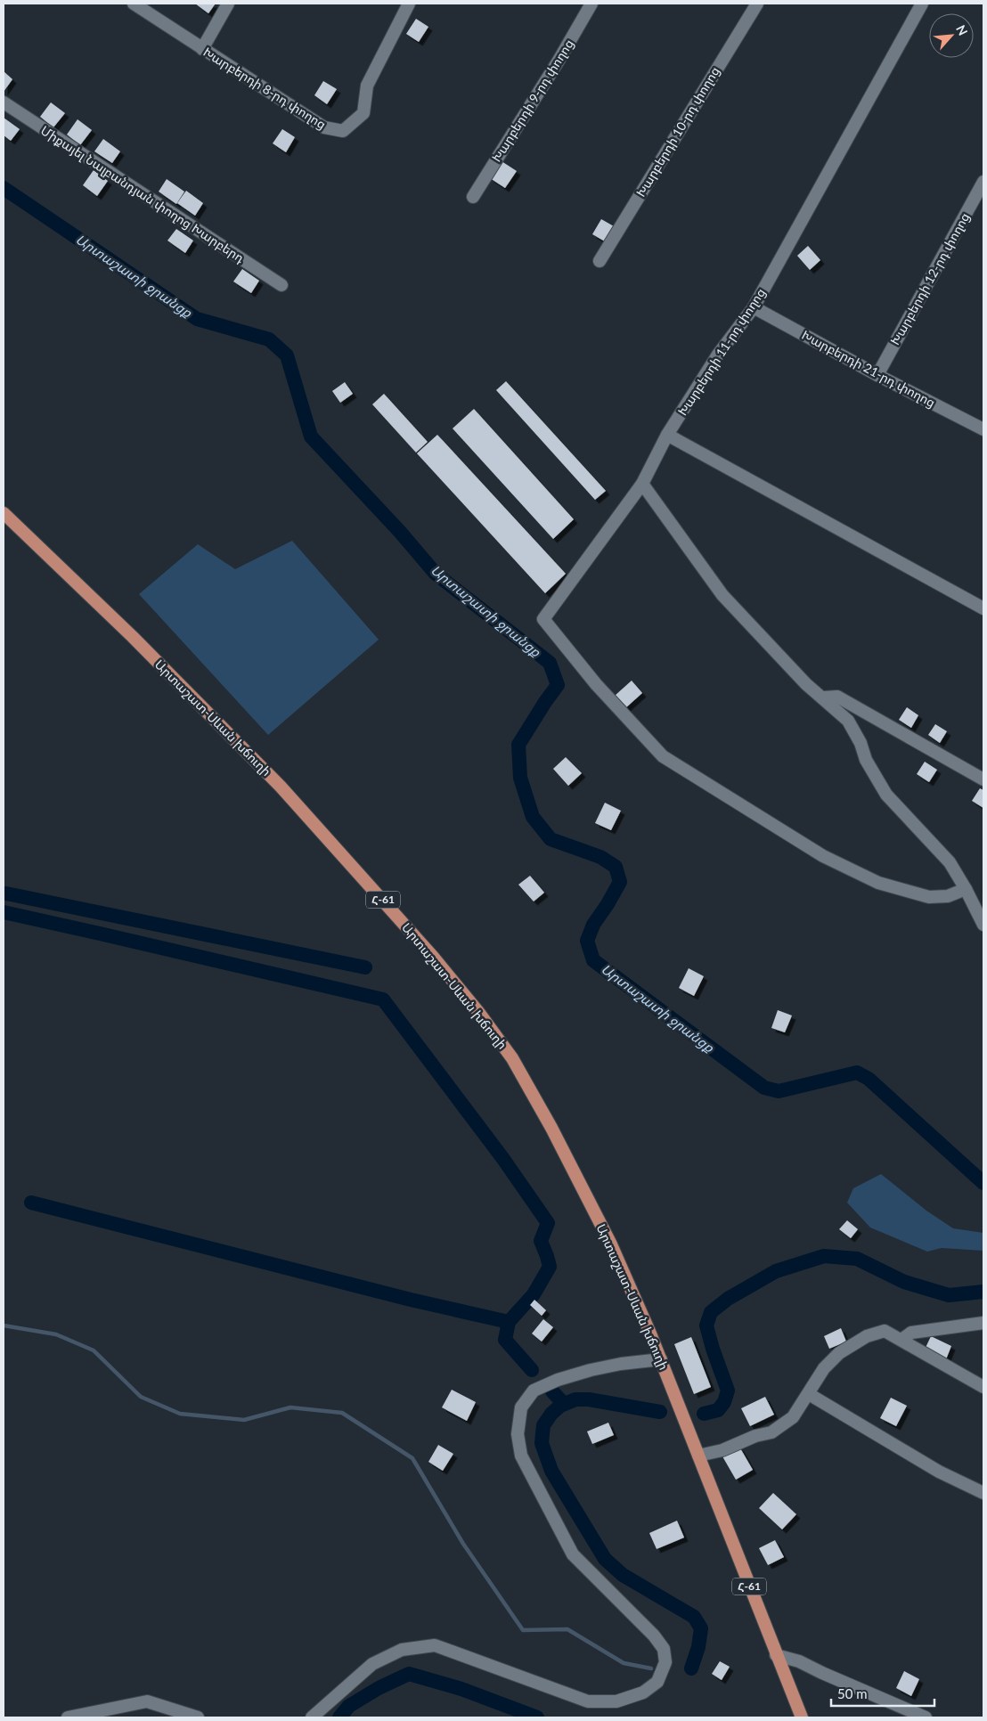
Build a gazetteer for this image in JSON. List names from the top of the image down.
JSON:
{
  "streets": {
    "main road": ["Արտաշատ-Սևան խճուղի", "Հ-61"],
    "street": [
      "Խարբերդի 8-րդ փողոց",
      "Խարբերդի 9-րդ փողոց",
      "Խարբերդի 10-րդ փողոց",
      "Միքայել Նալբանդյան փողոց Խարբերդ",
      "Խարբերդի 12-րդ փողոց",
      "Խարբերդի 11-րդ փողոց",
      "Խարբերդի 21-րդ փողոց"
    ]
  },
  "crossings": [
    ["Խարբերդի 12-րդ փողոց", "Խարբերդի 21-րդ փողոց"],
    ["Խարբերդի 11-րդ փողոց", "Խարբերդի 21-րդ փողոց"]
  ],
  "water": ["Արտաշատի ջրանցք"],
  "scale_bar": "50 m",
  "north": "top right"
}
